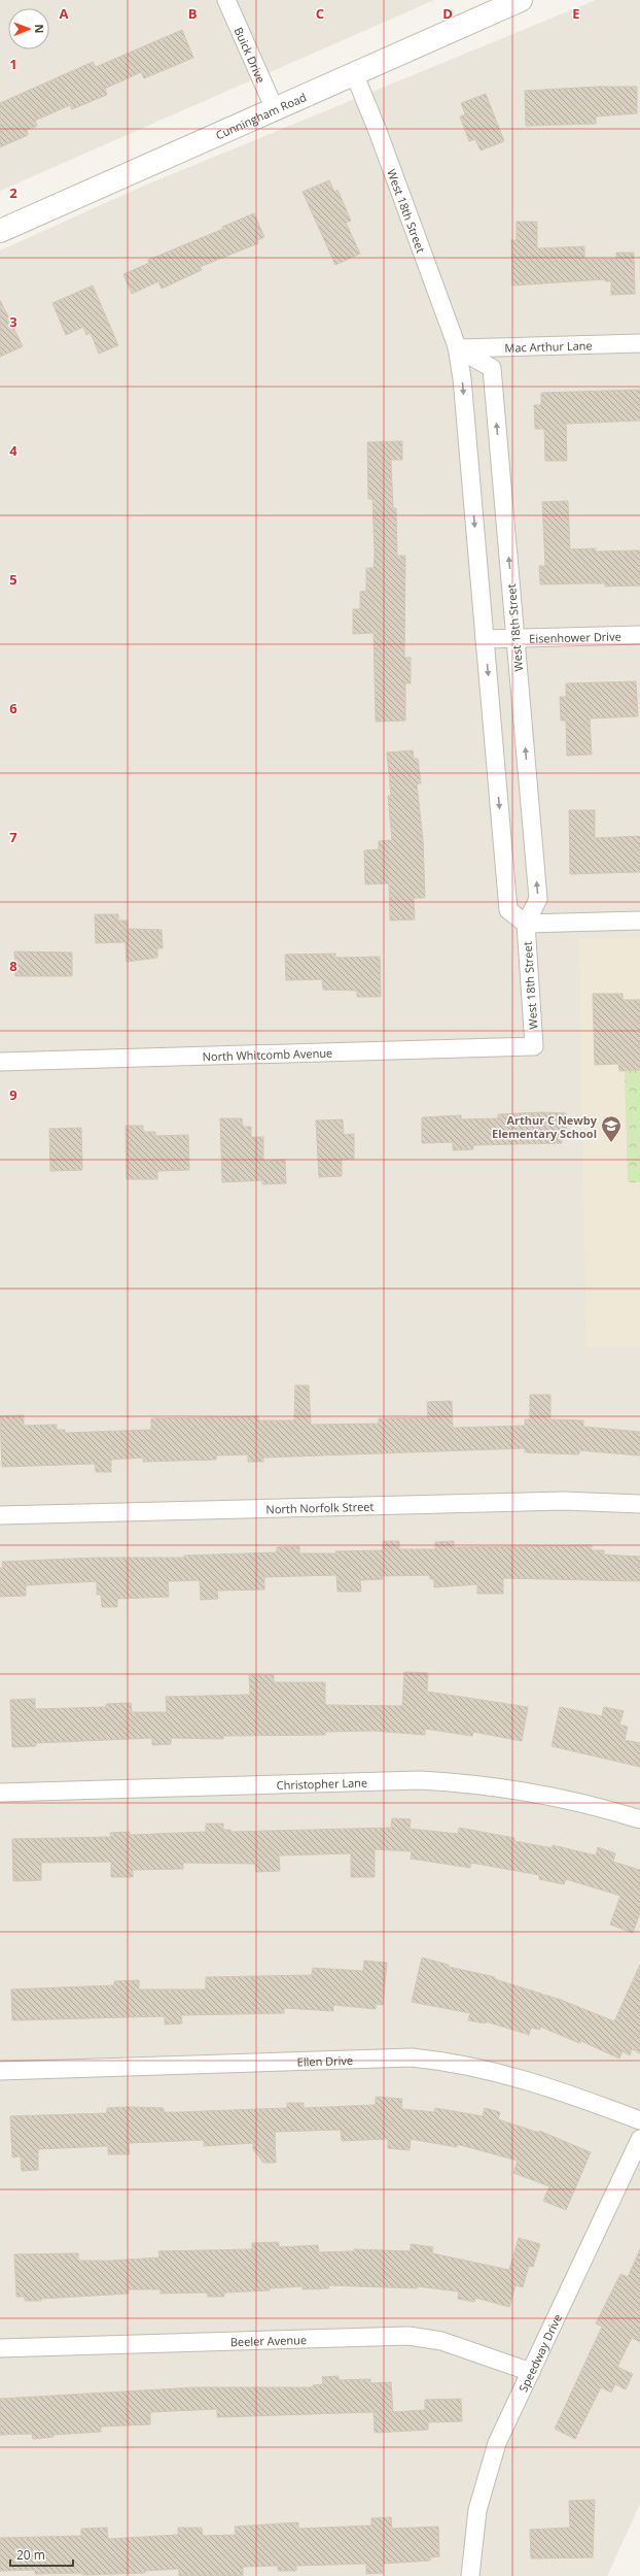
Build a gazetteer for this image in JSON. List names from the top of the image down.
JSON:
{
  "streets": {
    "street": [
      "Buick Drive",
      "Cunningham Road",
      "West 18th Street",
      "Mac Arthur Lane",
      "Eisenhower Drive",
      "North Whitcomb Avenue",
      "North Norfolk Street",
      "Christopher Lane",
      "Ellen Drive",
      "Beeler Avenue",
      "Speedway Drive"
    ]
  },
  "crossings": [
    ["Buick Drive", "Cunningham Road"],
    ["Cunningham Road", "West 18th Street"],
    ["West 18th Street", "Mac Arthur Lane"],
    ["West 18th Street", "Eisenhower Drive"],
    ["West 18th Street", "North Whitcomb Avenue"],
    ["Beeler Avenue", "Speedway Drive"]
  ],
  "places": {
    "school or university": ["Arthur C Newby Elementary School"]
  },
  "scale_bar": "20 m",
  "north": "right",
  "grid": {
    "columns": [
      "A",
      "B",
      "C",
      "D",
      "E"
    ],
    "rows": [
      "1",
      "2",
      "3",
      "4",
      "5",
      "6",
      "7",
      "8",
      "9"
    ]
  }
}
